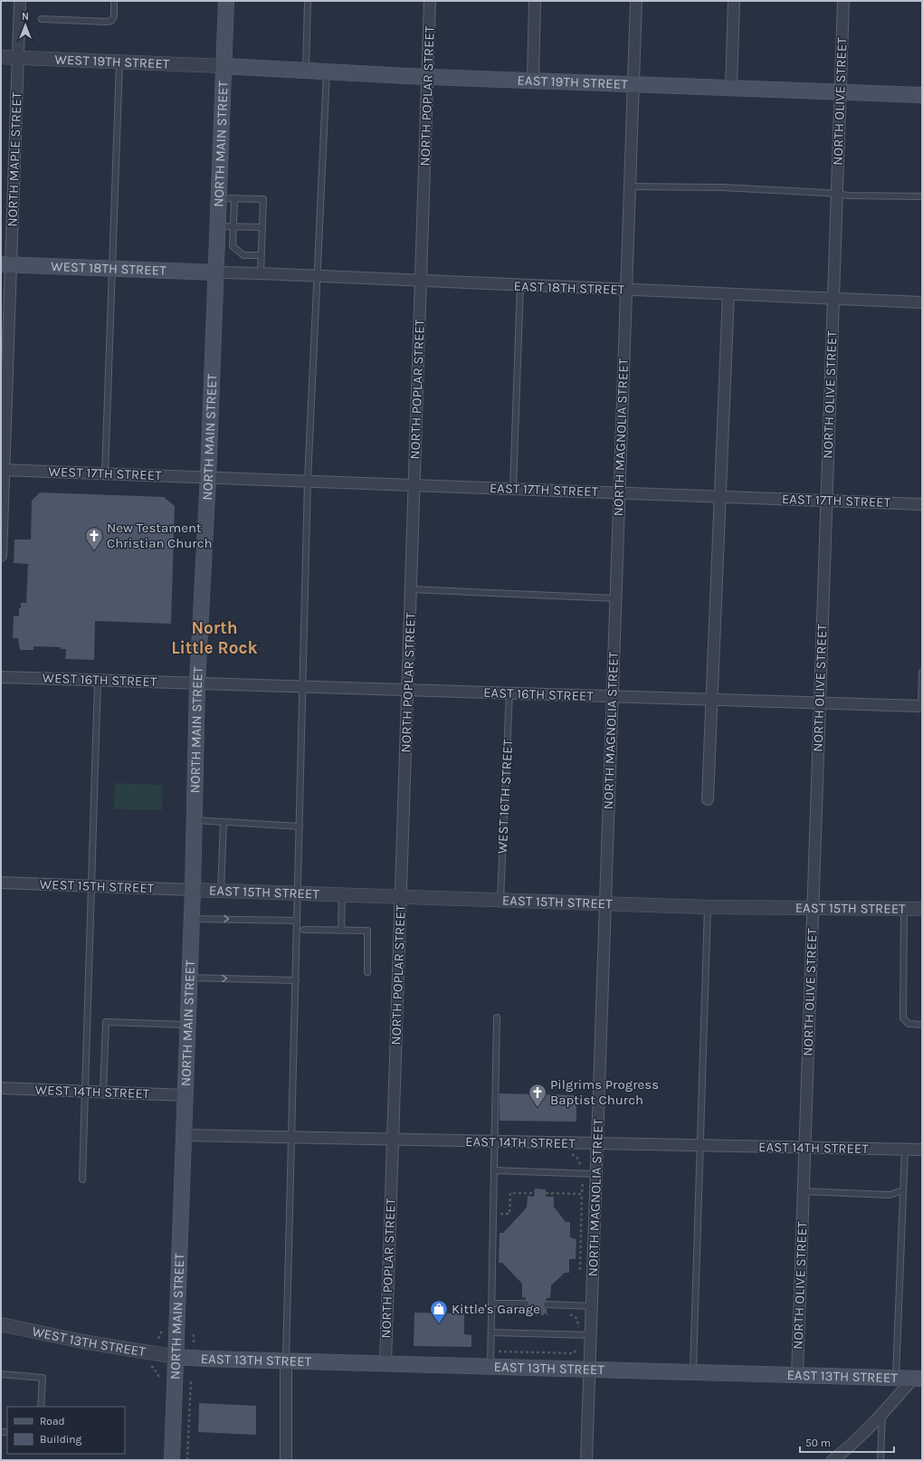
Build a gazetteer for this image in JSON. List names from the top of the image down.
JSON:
{
  "streets": {
    "main road": [
      "EAST 19TH STREET",
      "NORTH MAIN STREET",
      "WEST 18TH STREET",
      "EAST 13TH STREET"
    ],
    "street": [
      "WEST 19TH STREET",
      "NORTH POPLAR STREET",
      "NORTH OLIVE STREET",
      "NORTH MAPLE STREET",
      "EAST 18TH STREET",
      "NORTH MAGNOLIA STREET",
      "WEST 17TH STREET",
      "EAST 17TH STREET",
      "WEST 16TH STREET",
      "EAST 16TH STREET",
      "WEST 15TH STREET",
      "EAST 15TH STREET",
      "WEST 14TH STREET",
      "EAST 14TH STREET",
      "WEST 13TH STREET"
    ]
  },
  "crossings": [
    ["WEST 19TH STREET", "EAST 19TH STREET"],
    ["WEST 19TH STREET", "NORTH MAIN STREET"],
    ["WEST 19TH STREET", "NORTH MAPLE STREET"],
    ["EAST 19TH STREET", "NORTH POPLAR STREET"],
    ["EAST 19TH STREET", "NORTH OLIVE STREET"],
    ["EAST 19TH STREET", "NORTH MAIN STREET"],
    ["EAST 19TH STREET", "NORTH MAGNOLIA STREET"],
    ["NORTH POPLAR STREET", "EAST 18TH STREET"],
    ["NORTH POPLAR STREET", "EAST 17TH STREET"],
    ["NORTH POPLAR STREET", "EAST 16TH STREET"],
    ["NORTH POPLAR STREET", "EAST 15TH STREET"],
    ["NORTH POPLAR STREET", "EAST 14TH STREET"],
    ["NORTH POPLAR STREET", "EAST 13TH STREET"],
    ["NORTH OLIVE STREET", "EAST 18TH STREET"],
    ["NORTH OLIVE STREET", "EAST 17TH STREET"],
    ["NORTH OLIVE STREET", "EAST 16TH STREET"],
    ["NORTH OLIVE STREET", "EAST 15TH STREET"],
    ["NORTH OLIVE STREET", "EAST 14TH STREET"],
    ["NORTH OLIVE STREET", "EAST 13TH STREET"],
    ["NORTH MAIN STREET", "WEST 18TH STREET"],
    ["NORTH MAIN STREET", "EAST 18TH STREET"],
    ["NORTH MAIN STREET", "WEST 17TH STREET"],
    ["NORTH MAIN STREET", "EAST 17TH STREET"],
    ["NORTH MAIN STREET", "WEST 16TH STREET"],
    ["NORTH MAIN STREET", "EAST 16TH STREET"],
    ["NORTH MAIN STREET", "WEST 15TH STREET"],
    ["NORTH MAIN STREET", "EAST 15TH STREET"],
    ["NORTH MAIN STREET", "WEST 14TH STREET"],
    ["NORTH MAIN STREET", "EAST 14TH STREET"],
    ["NORTH MAIN STREET", "WEST 13TH STREET"],
    ["NORTH MAIN STREET", "EAST 13TH STREET"],
    ["NORTH MAPLE STREET", "WEST 18TH STREET"],
    ["NORTH MAPLE STREET", "WEST 17TH STREET"],
    ["WEST 18TH STREET", "EAST 18TH STREET"],
    ["EAST 18TH STREET", "NORTH MAGNOLIA STREET"],
    ["NORTH MAGNOLIA STREET", "EAST 17TH STREET"],
    ["NORTH MAGNOLIA STREET", "EAST 16TH STREET"],
    ["NORTH MAGNOLIA STREET", "EAST 15TH STREET"],
    ["NORTH MAGNOLIA STREET", "EAST 14TH STREET"],
    ["NORTH MAGNOLIA STREET", "EAST 13TH STREET"],
    ["WEST 17TH STREET", "EAST 17TH STREET"],
    ["WEST 16TH STREET", "EAST 16TH STREET"],
    ["WEST 16TH STREET", "EAST 15TH STREET"],
    ["WEST 15TH STREET", "EAST 15TH STREET"],
    ["WEST 13TH STREET", "EAST 13TH STREET"]
  ],
  "districts": ["North Little Rock"],
  "places": {
    "church": ["New Testament Christian Church", "Pilgrims Progress Baptist Church"],
    "shop": ["Kittle's Garage"]
  },
  "legend": ["Road", "Building"],
  "scale_bar": "50 m",
  "north": "top"
}
